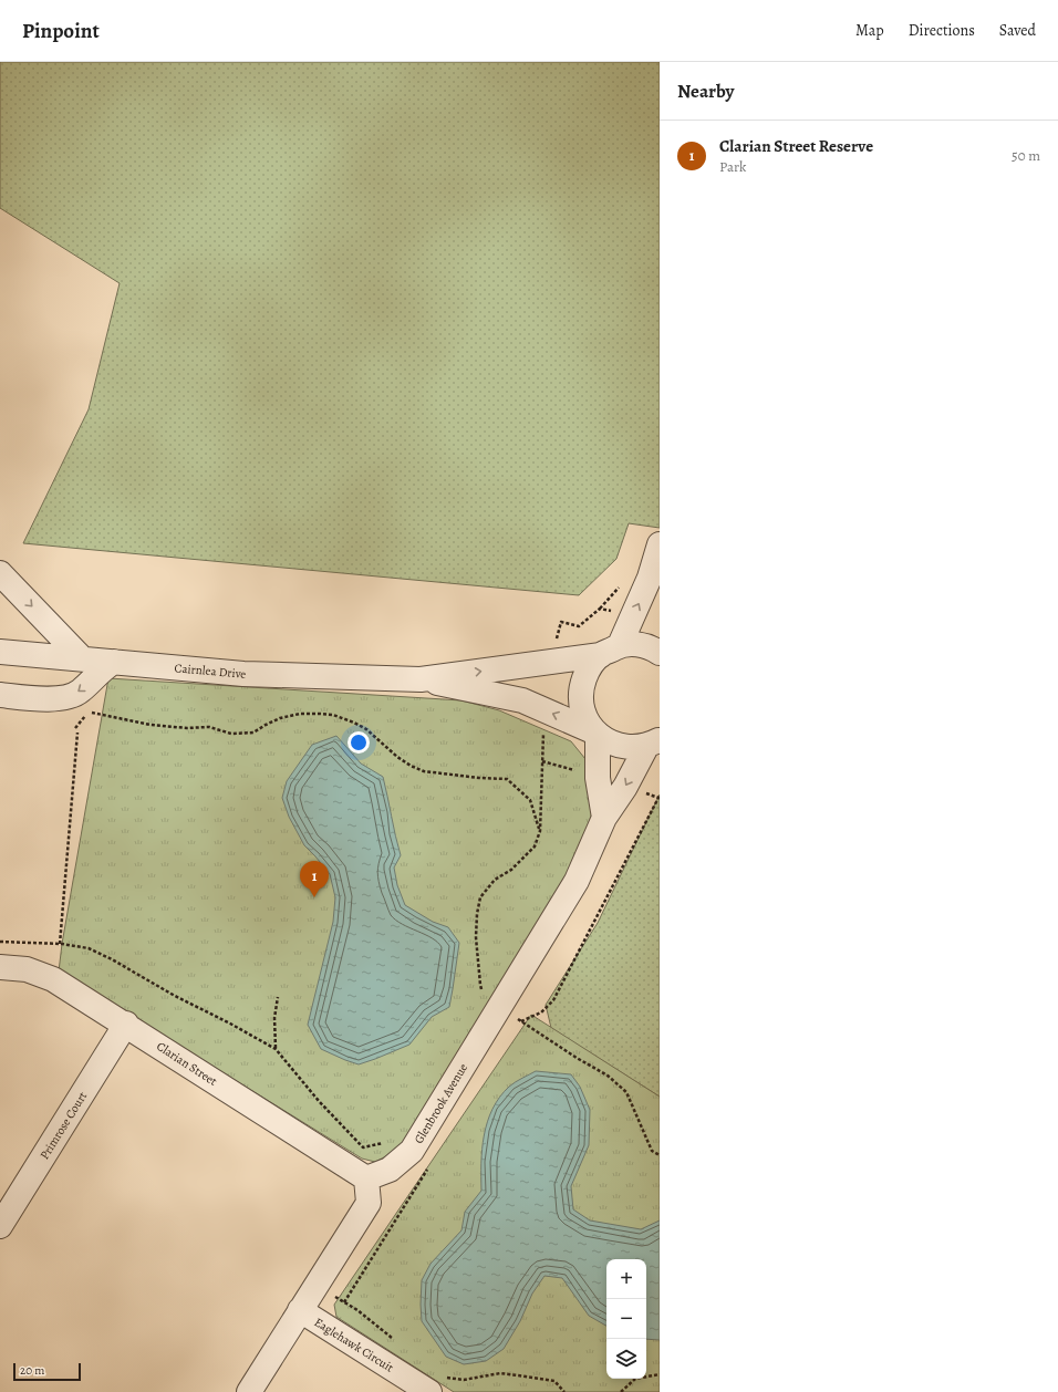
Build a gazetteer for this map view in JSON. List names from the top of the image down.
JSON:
{
  "streets": {
    "street": [
      "Cairnlea Drive",
      "Clarian Street",
      "Glenbrook Avenue",
      "Primrose Court",
      "Eaglehawk Circuit"
    ]
  },
  "crossings": [
    ["Cairnlea Drive", "Glenbrook Avenue"],
    ["Clarian Street", "Glenbrook Avenue"],
    ["Clarian Street", "Primrose Court"]
  ],
  "scale_bar": "20 m",
  "page": {
    "header": "Pinpoint",
    "nav": ["Map", "Directions", "Saved"],
    "heading": "Nearby",
    "list": [
      {
        "mark": "1",
        "name": "Clarian Street Reserve",
        "note": "Park",
        "value": "50 m"
      }
    ],
    "pins": "1",
    "map_buttons": ["+", "−"],
    "scale": "20 m"
  }
}
